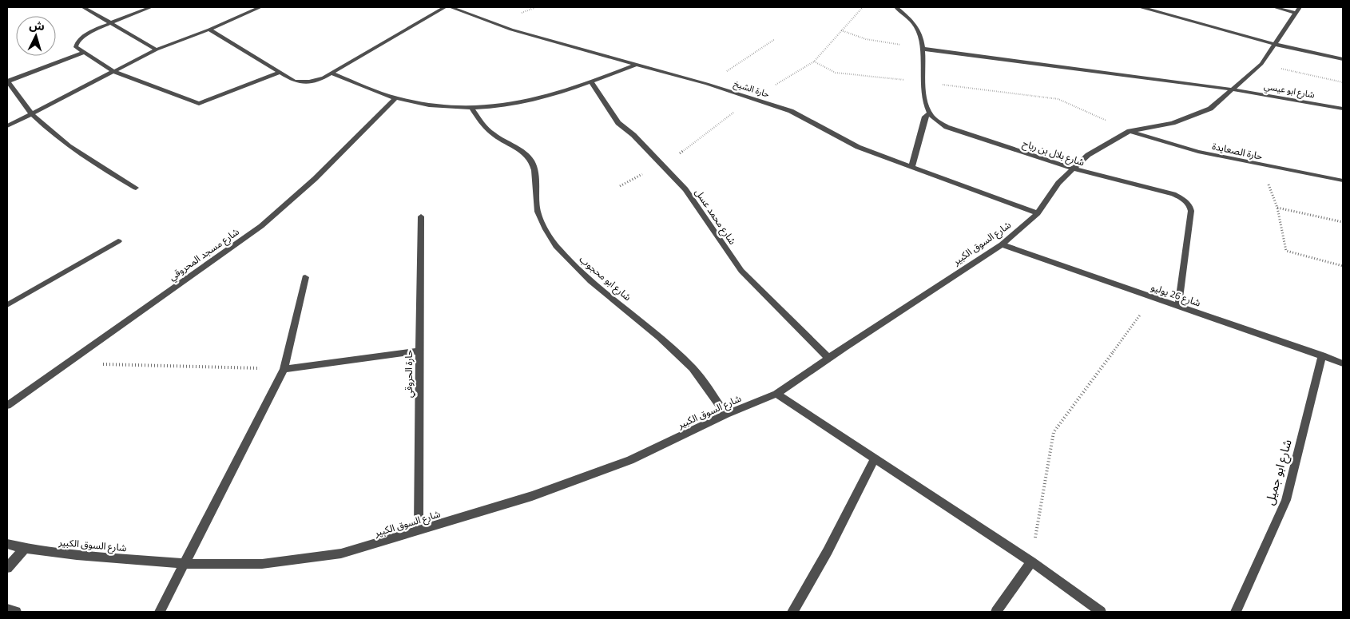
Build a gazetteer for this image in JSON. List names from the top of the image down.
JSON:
{
  "streets": {
    "street": [
      "حارة الشيخ",
      "شارع ابو عيسي",
      "حارة الصعايدة",
      "شارع بلال بن رباح",
      "شارع محمد عسل",
      "شارع السوق الكبير",
      "شارع مسجد المحروقي",
      "شارع ابو محجوب",
      "شارع 26 يوليو",
      "حارة الحروقي",
      "شارع ابو جميل"
    ]
  },
  "crossings": [
    ["حارة الشيخ", "شارع السوق الكبير"],
    ["شارع ابو عيسي", "شارع السوق الكبير"],
    ["حارة الصعايدة", "شارع السوق الكبير"],
    ["شارع بلال بن رباح", "شارع السوق الكبير"],
    ["شارع بلال بن رباح", "شارع 26 يوليو"],
    ["شارع محمد عسل", "شارع السوق الكبير"],
    ["شارع السوق الكبير", "شارع ابو محجوب"],
    ["شارع السوق الكبير", "شارع 26 يوليو"],
    ["شارع السوق الكبير", "حارة الحروقي"],
    ["شارع 26 يوليو", "شارع ابو جميل"]
  ],
  "north": "top"
}
